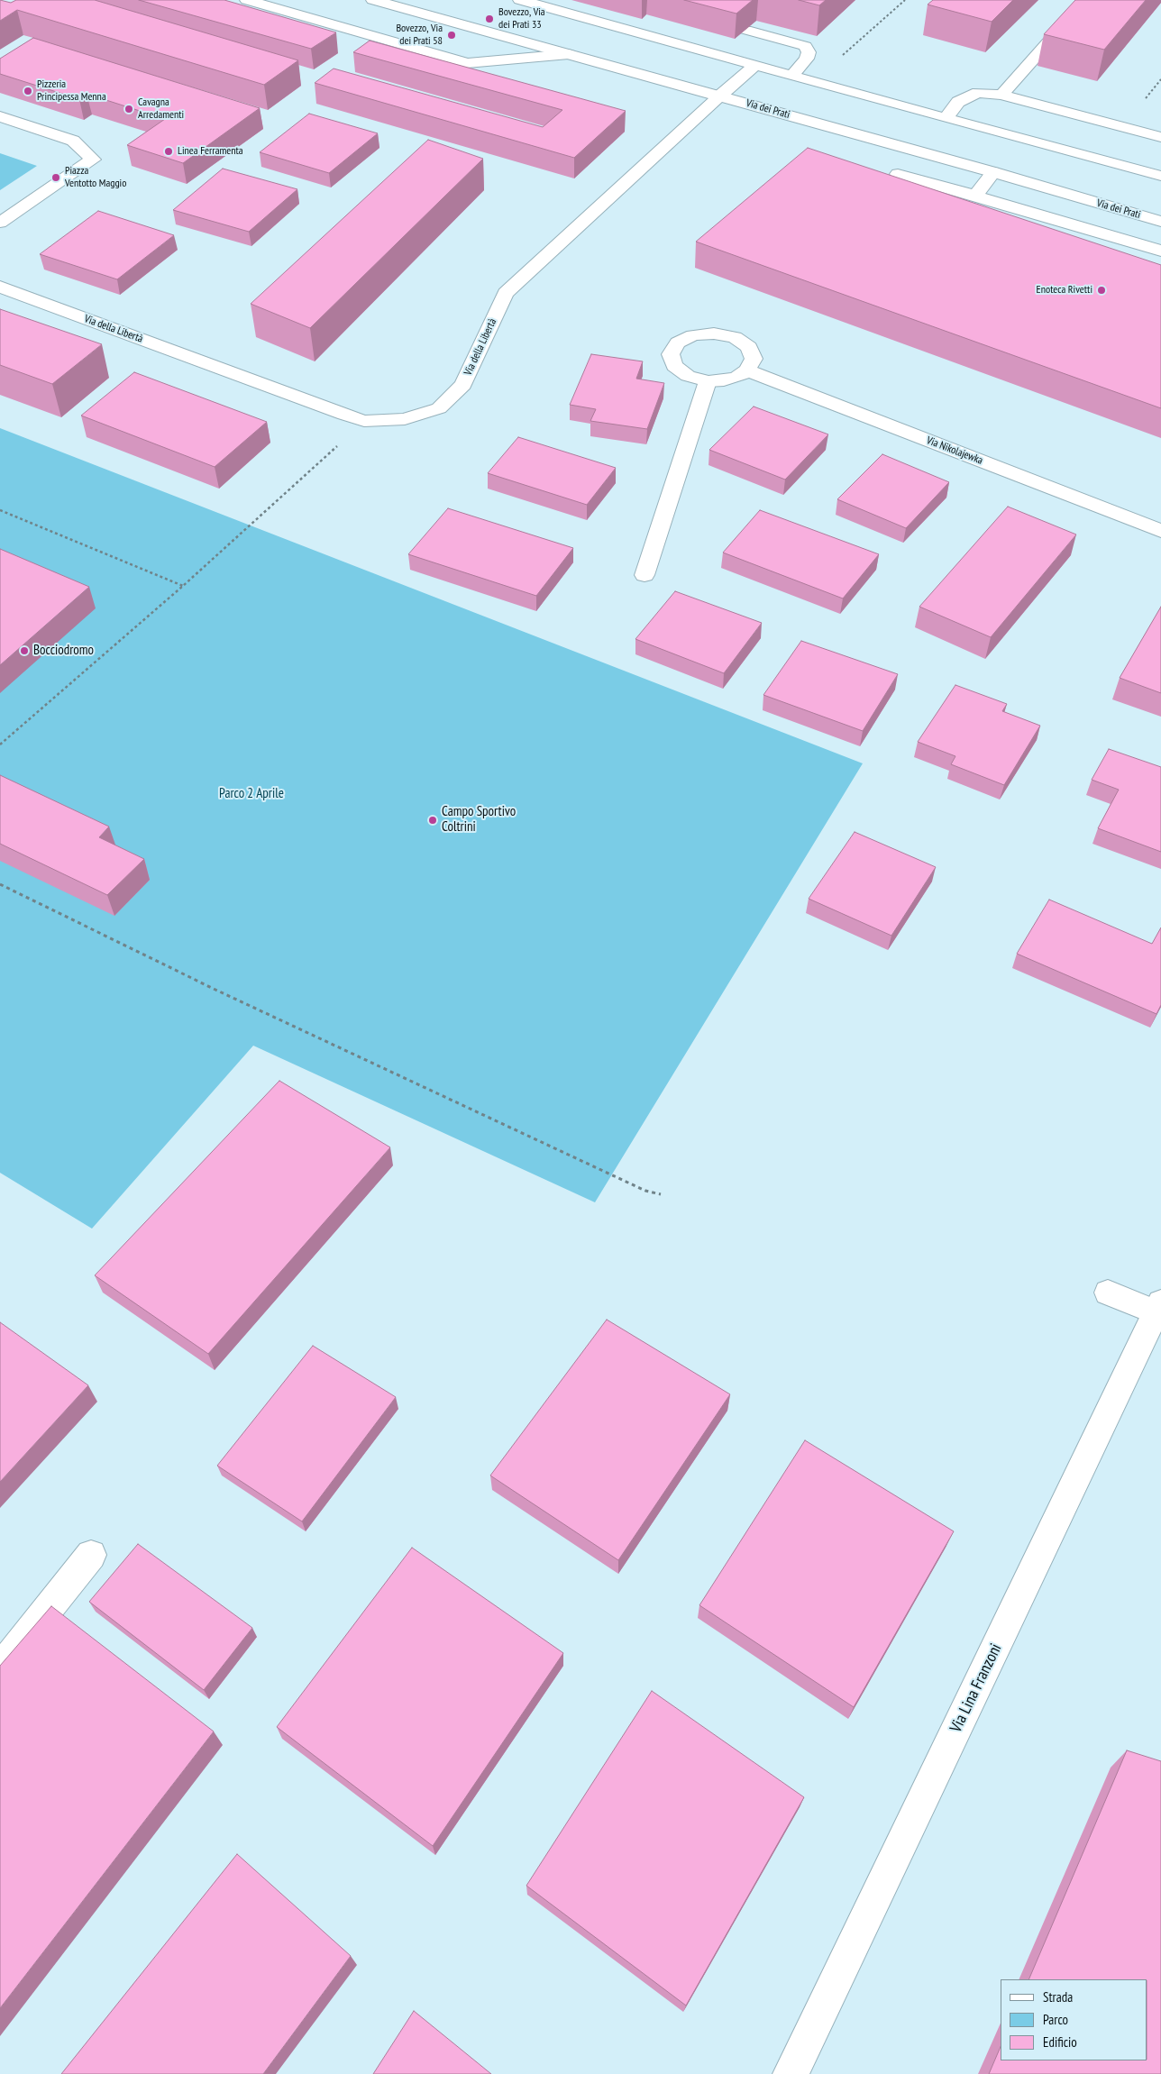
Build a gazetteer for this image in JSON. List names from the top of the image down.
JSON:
{
  "streets": {
    "street": [
      "Via dei Prati",
      "Via della Libertà",
      "Via Nikolajewka",
      "Via Lina Franzoni"
    ]
  },
  "crossings": [
    ["Via dei Prati", "Via della Libertà"]
  ],
  "parks": ["Parco 2 Aprile"],
  "places": [
    "Bovezzo, Via dei Prati 33",
    "Bovezzo, Via dei Prati 58",
    "Pizzeria Principessa Menna",
    "Cavagna Arredamenti",
    "Linea Ferramenta",
    "Piazza Ventotto Maggio",
    "Enoteca Rivetti",
    "Bocciodromo",
    "Campo Sportivo Coltrini"
  ],
  "legend": ["Strada", "Parco", "Edificio"]
}
